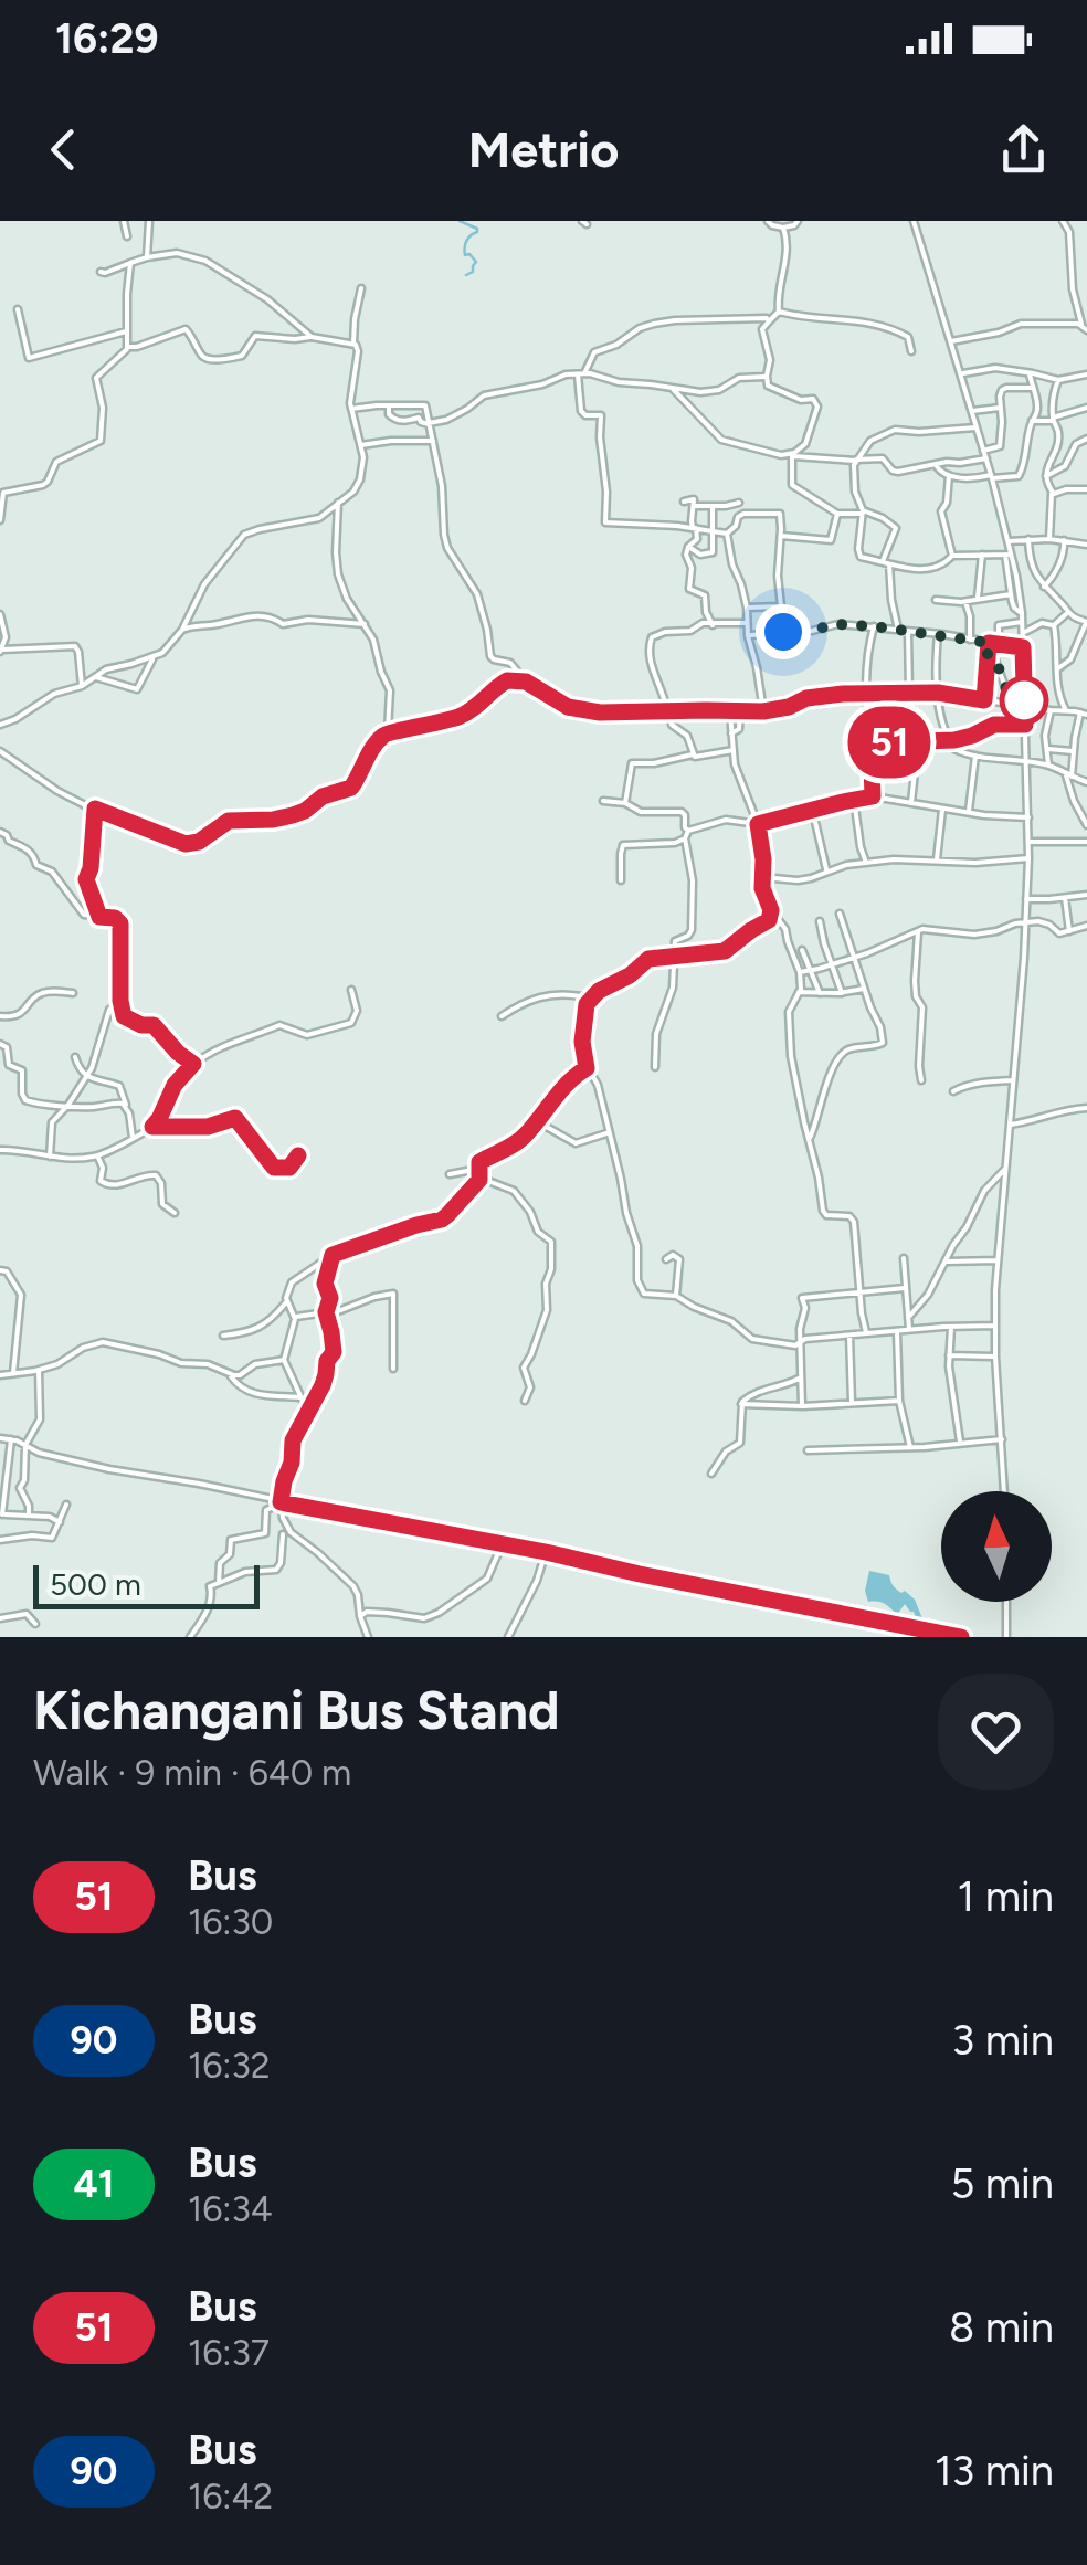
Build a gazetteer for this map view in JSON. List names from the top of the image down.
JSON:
{
  "lines": ["bus line 51"],
  "scale_bar": "500 m",
  "north": "top",
  "page": {
    "status": "16:29",
    "header": "Metrio",
    "on_map": "51",
    "scale": "500 m",
    "heading": ["Kichangani Bus Stand", "Walk · 9 min · 640 m"],
    "list": [
      {
        "mark": "51",
        "name": "Bus",
        "note": "16:30",
        "value": "1 min"
      },
      {
        "mark": "90",
        "name": "Bus",
        "note": "16:32",
        "value": "3 min"
      },
      {
        "mark": "41",
        "name": "Bus",
        "note": "16:34",
        "value": "5 min"
      },
      {
        "mark": "51",
        "name": "Bus",
        "note": "16:37",
        "value": "8 min"
      },
      {
        "mark": "90",
        "name": "Bus",
        "note": "16:42",
        "value": "13 min"
      }
    ]
  }
}
